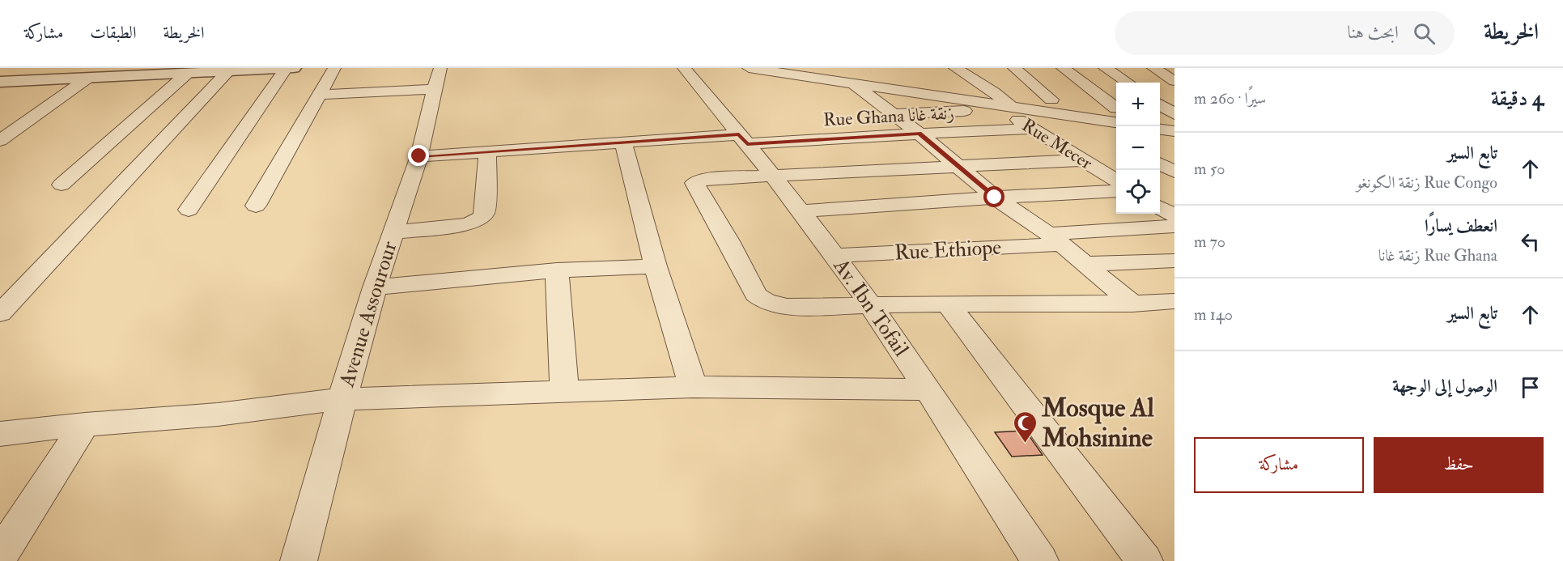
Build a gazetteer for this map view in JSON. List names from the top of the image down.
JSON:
{
  "streets": {
    "street": [
      "Rue Ghana زنقة غانا",
      "Rue Mecer",
      "Rue Ethiope",
      "Av. Ibn Tofail",
      "Avenue Assourour"
    ]
  },
  "crossings": [
    ["Rue Ghana زنقة غانا", "Rue Mecer"],
    ["Rue Ghana زنقة غانا", "Av. Ibn Tofail"],
    ["Rue Ghana زنقة غانا", "Avenue Assourour"],
    ["Rue Ethiope", "Av. Ibn Tofail"]
  ],
  "places": {
    "mosque": ["Mosque Al Mohsinine"]
  },
  "page": {
    "header": "الخريطة",
    "search": "ابحث هنا",
    "nav": ["الخريطة", "الطبقات", "مشاركة"],
    "heading": ["4 دقيقة", "سيرًا · 260 m"],
    "map_buttons": ["+", "−"],
    "list": [
      ["تابع السير", "Rue Congo زنقة الكونغو", "50 m"],
      ["انعطف يسارًا", "Rue Ghana زنقة غانا", "70 m"],
      ["تابع السير", "140 m"],
      "الوصول إلى الوجهة"
    ],
    "buttons": ["حفظ", "مشاركة"]
  }
}
